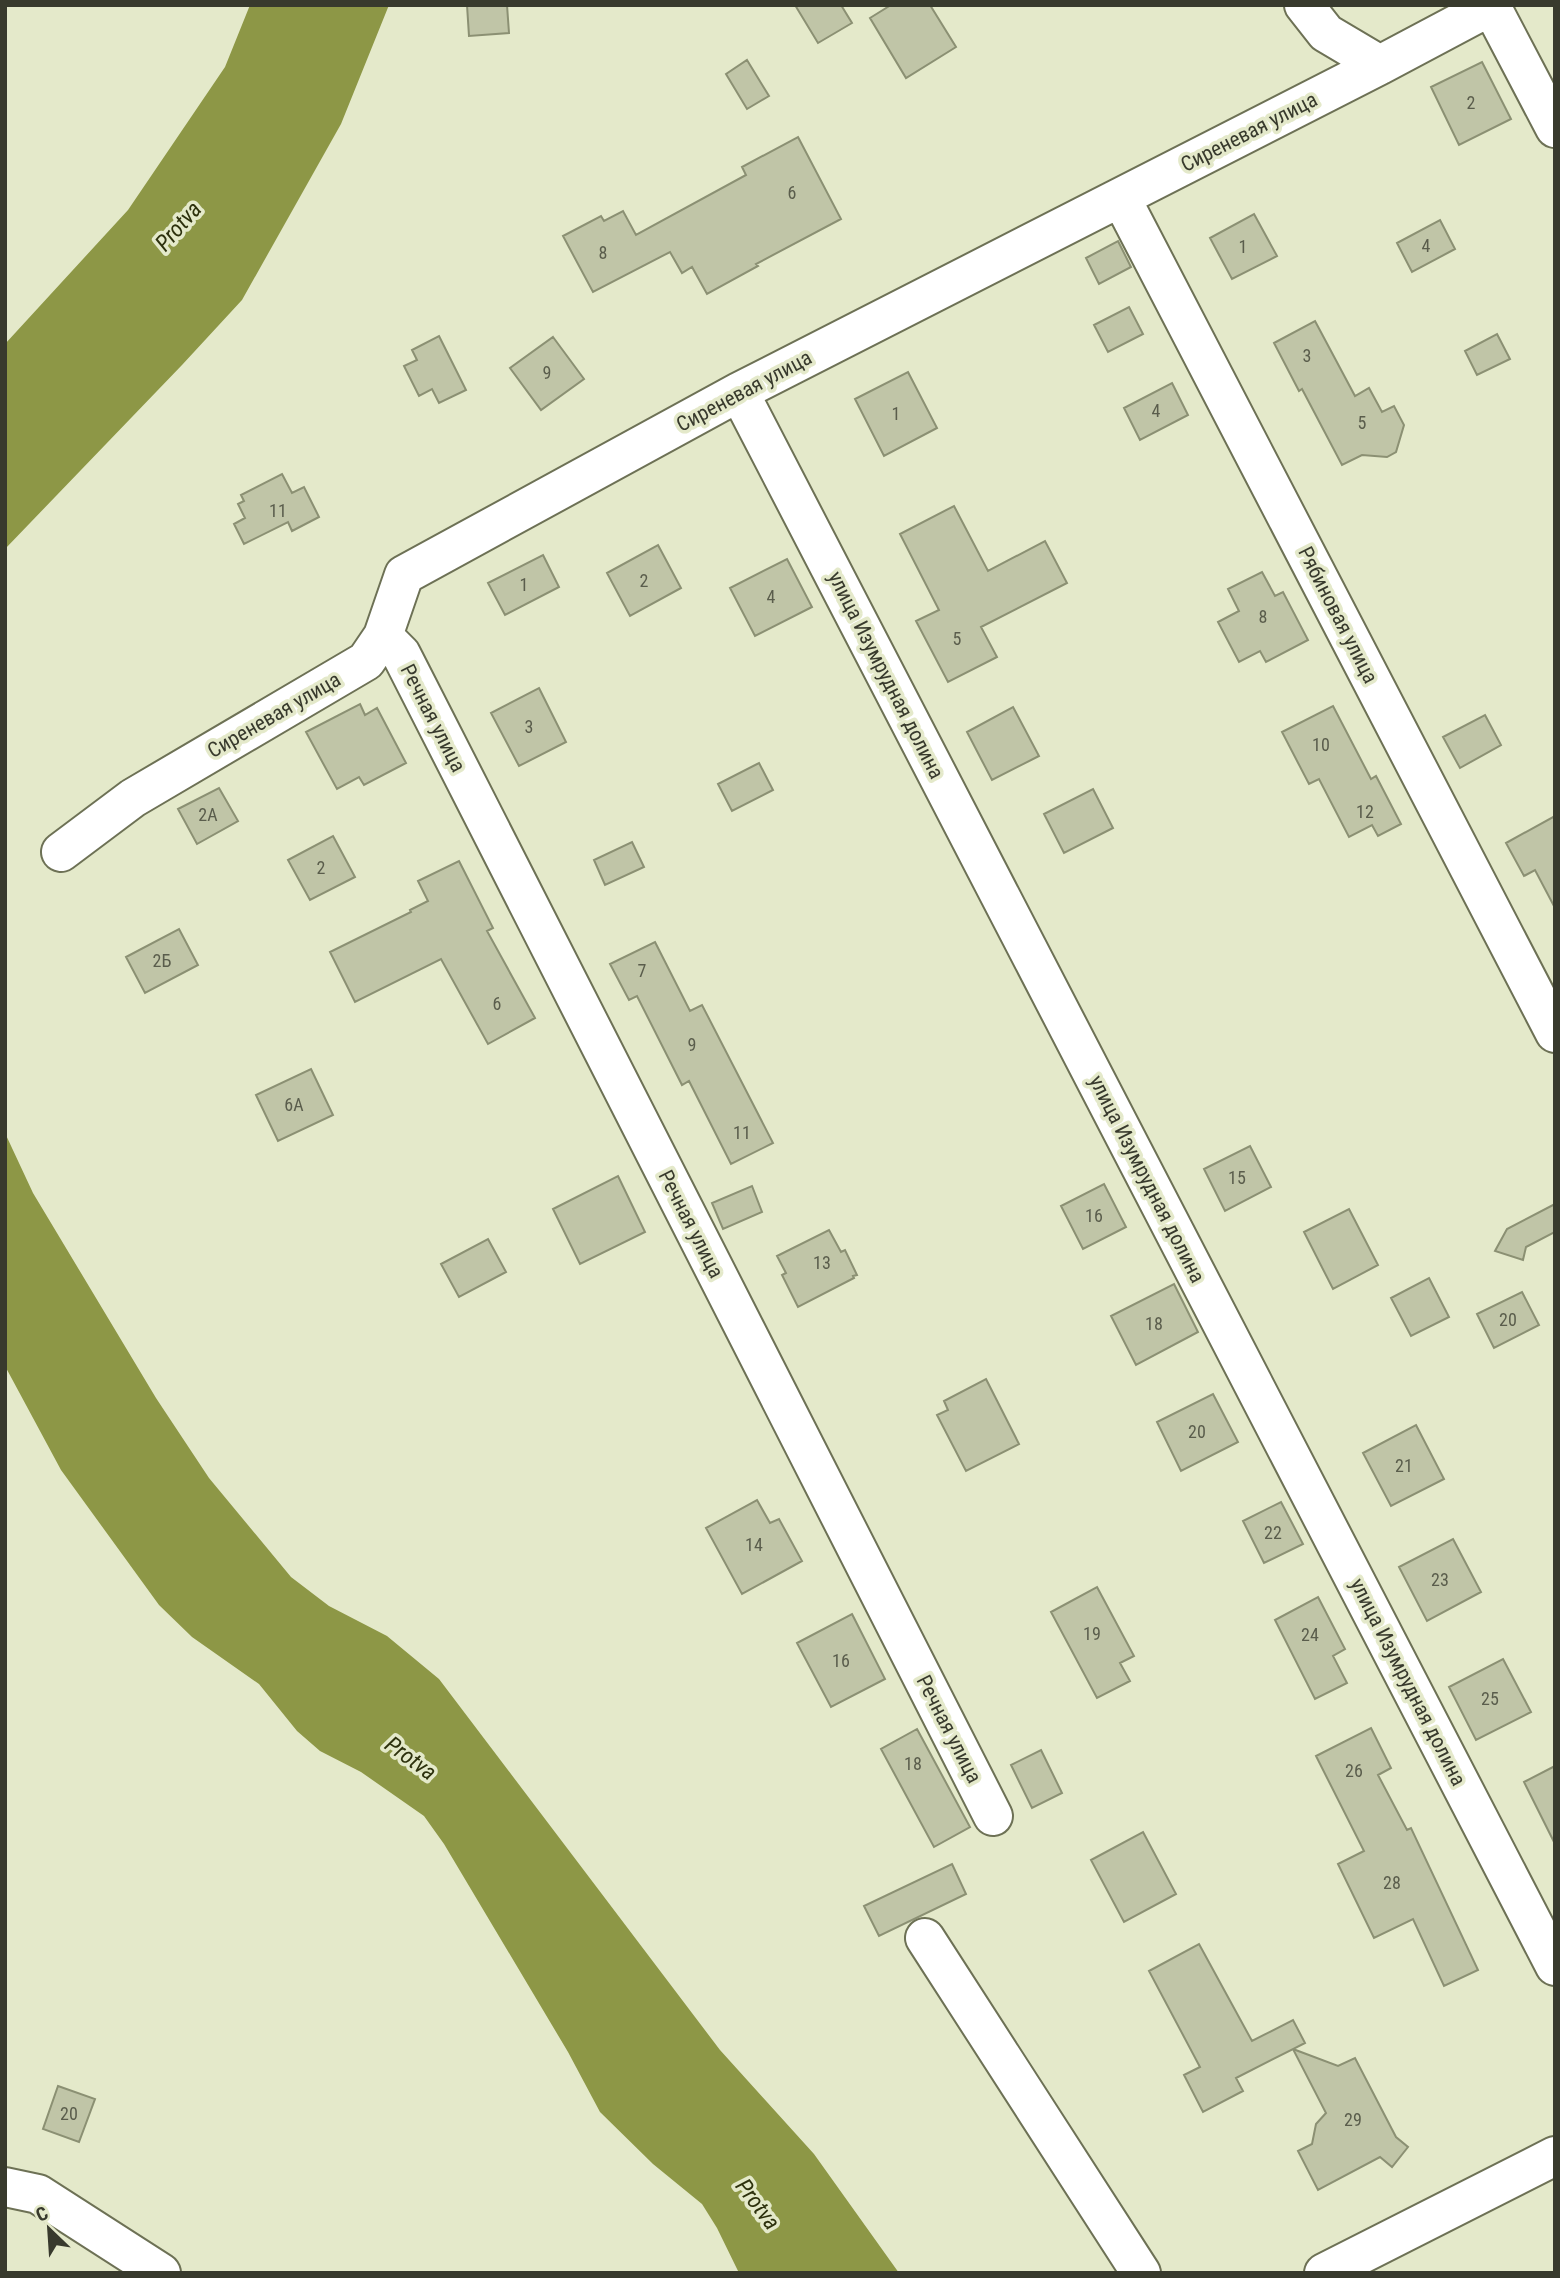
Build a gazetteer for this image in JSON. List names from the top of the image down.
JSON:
{
  "streets": {
    "street": [
      "Сиреневая улица",
      "Рябиновая улица",
      "улица Изумрудная долина",
      "Речная улица"
    ]
  },
  "crossings": [
    ["Сиреневая улица", "Рябиновая улица"],
    ["Сиреневая улица", "улица Изумрудная долина"],
    ["Сиреневая улица", "Речная улица"]
  ],
  "water": ["Protva"],
  "house_numbers": [
    "2",
    "6",
    "4",
    "1",
    "8",
    "3",
    "9",
    "4",
    "1",
    "5",
    "11",
    "2",
    "1",
    "4",
    "8",
    "5",
    "3",
    "10",
    "12",
    "2А",
    "2",
    "2Б",
    "7",
    "6",
    "9",
    "6А",
    "11",
    "15",
    "16",
    "13",
    "20",
    "18",
    "20",
    "21",
    "22",
    "14",
    "23",
    "19",
    "24",
    "16",
    "25",
    "18",
    "26",
    "28",
    "20",
    "29"
  ],
  "north": "top left"
}
